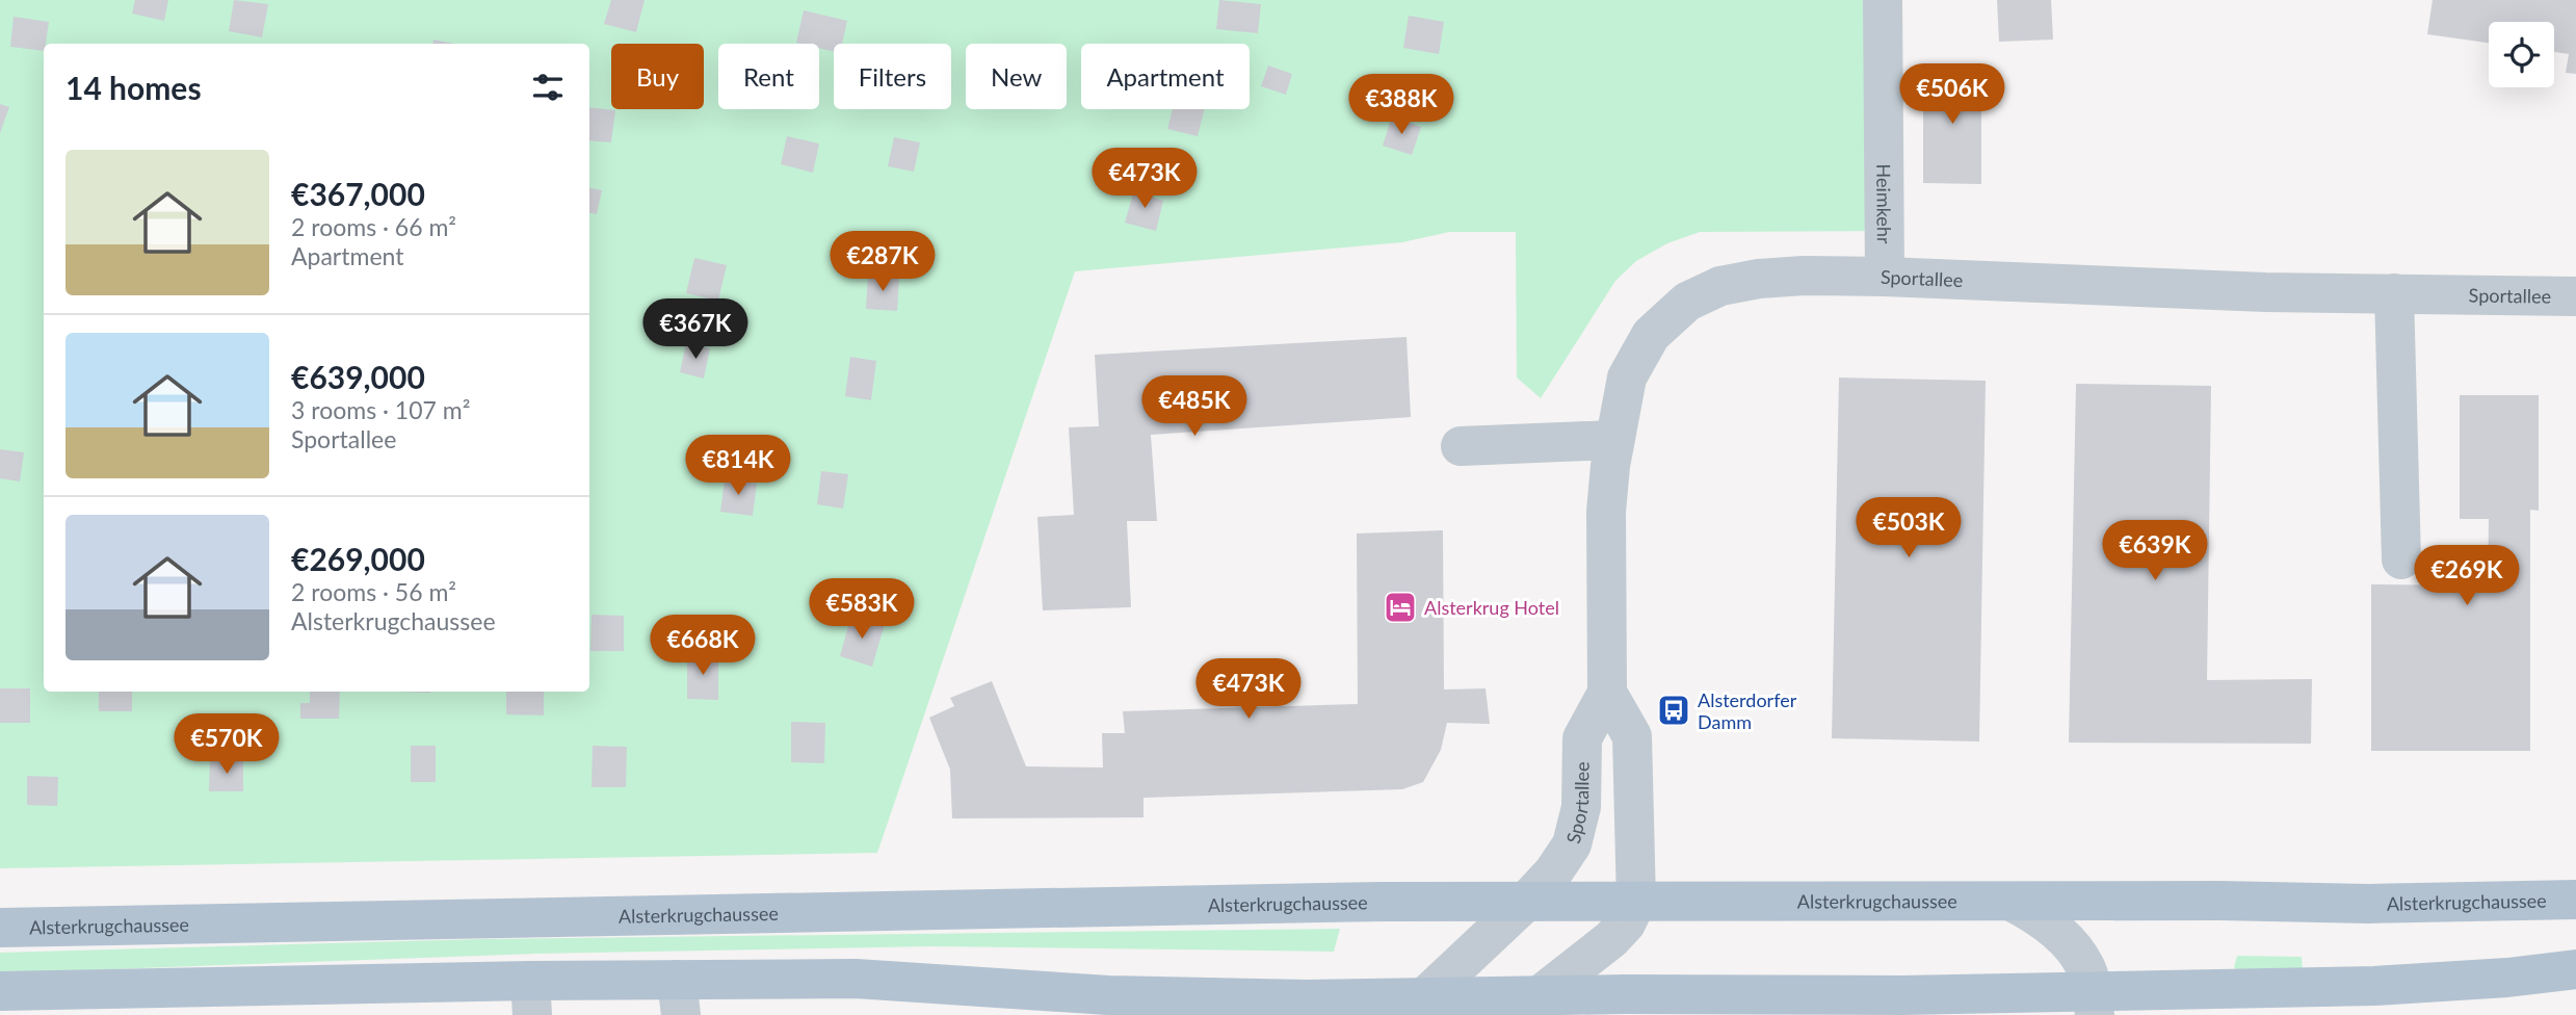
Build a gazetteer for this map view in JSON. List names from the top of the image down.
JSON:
{
  "streets": {
    "main road": ["Alsterkrugchaussee"],
    "street": ["Heimkehr", "Sportallee"]
  },
  "crossings": [
    ["Heimkehr", "Sportallee"],
    ["Sportallee", "Alsterkrugchaussee"]
  ],
  "places": {
    "hotel": ["Alsterkrug Hotel"],
    "bus stop": ["Alsterdorfer Damm"]
  },
  "page": {
    "chip": [
      "Buy",
      "Rent",
      "Filters",
      "New",
      "Apartment"
    ],
    "heading": "14 homes",
    "price": [
      "€506K",
      "€388K",
      "€473K",
      "€287K",
      "€367K",
      "€485K",
      "€814K",
      "€503K",
      "€639K",
      "€269K",
      "€583K",
      "€668K",
      "€473K",
      "€570K"
    ],
    "list": [
      {
        "name": "€367,000",
        "note": "2 rooms · 66 m² · Apartment"
      },
      {
        "name": "€639,000",
        "note": "3 rooms · 107 m² · Sportallee"
      },
      {
        "name": "€269,000",
        "note": "2 rooms · 56 m² · Alsterkrugchaussee"
      }
    ]
  }
}
